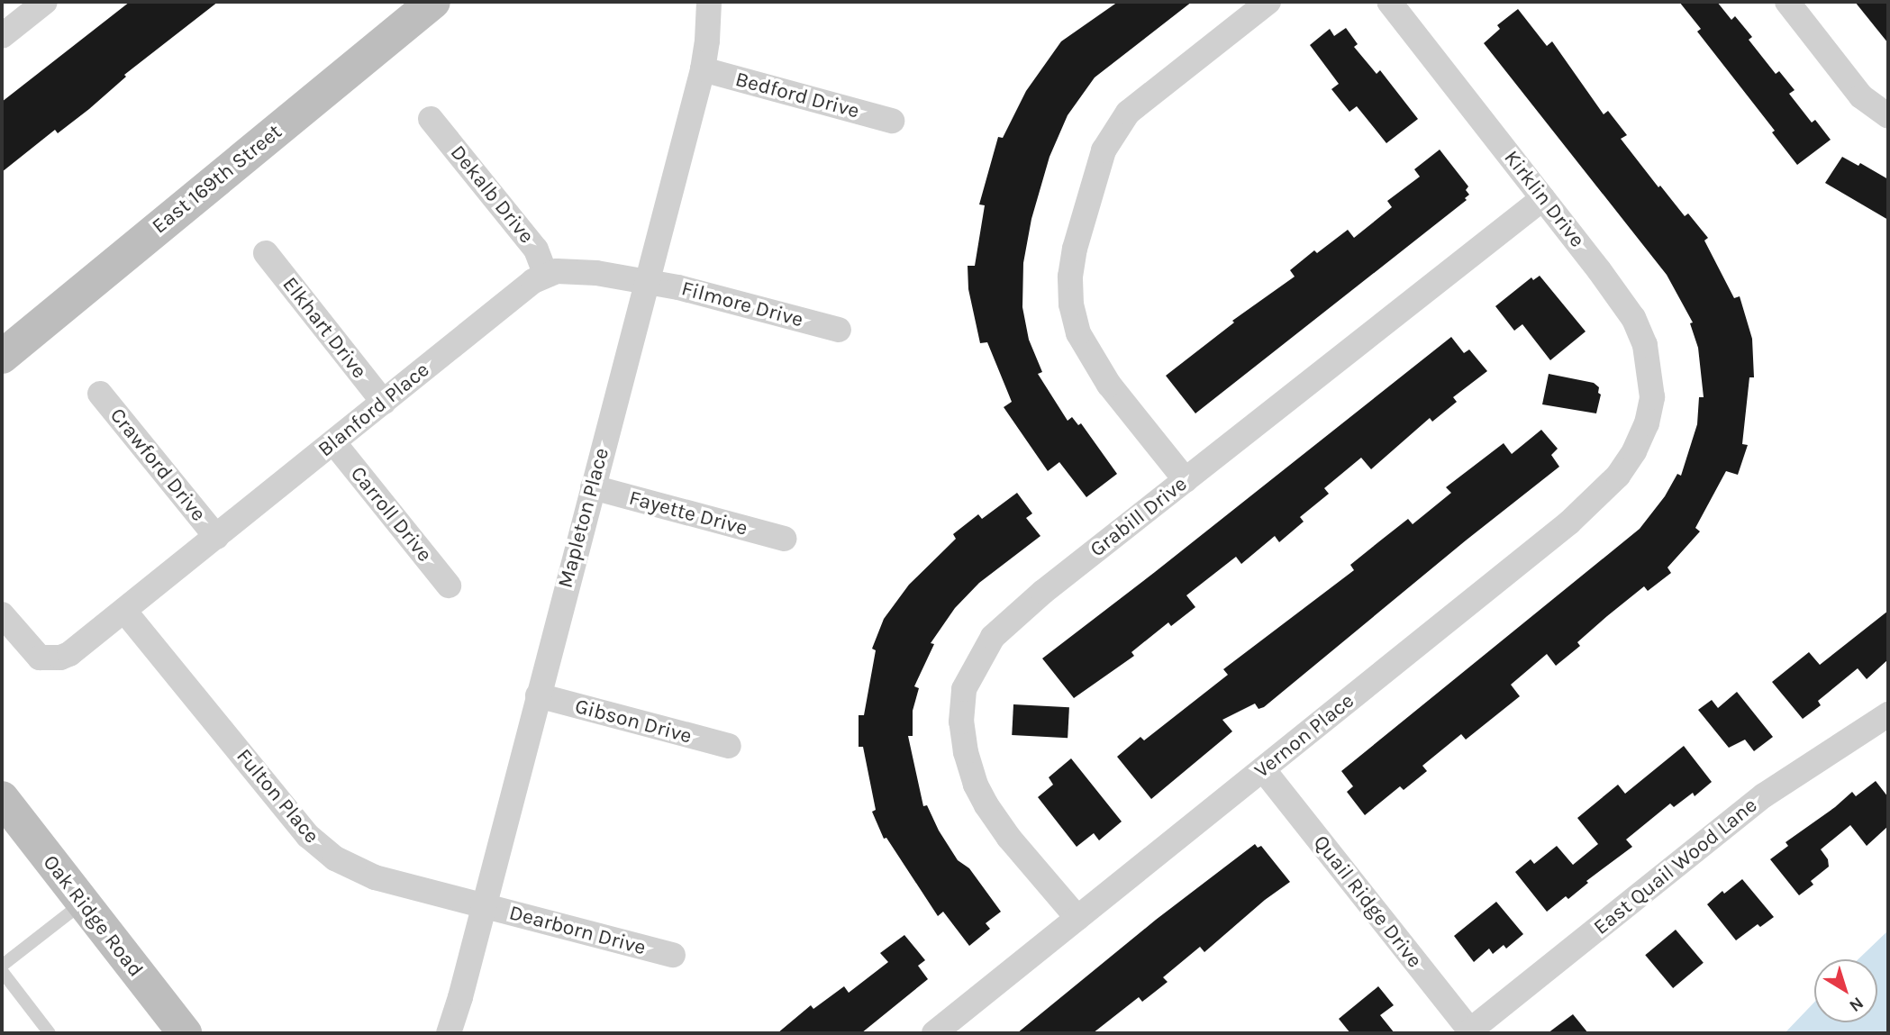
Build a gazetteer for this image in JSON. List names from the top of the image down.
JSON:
{
  "streets": {
    "street": [
      "Bedford Drive",
      "East 169th Street",
      "Dekalb Drive",
      "Kirklin Drive",
      "Filmore Drive",
      "Elkhart Drive",
      "Blanford Place",
      "Crawford Drive",
      "Fayette Drive",
      "Carroll Drive",
      "Grabill Drive",
      "Mapleton Place",
      "Gibson Drive",
      "Vernon Place",
      "Fulton Place",
      "East Quail Wood Lane",
      "Quail Ridge Drive",
      "Oak Ridge Road",
      "Dearborn Drive"
    ]
  },
  "crossings": [
    ["Bedford Drive", "Mapleton Place"],
    ["Dekalb Drive", "Blanford Place"],
    ["Kirklin Drive", "Grabill Drive"],
    ["Kirklin Drive", "Vernon Place"],
    ["Filmore Drive", "Blanford Place"],
    ["Filmore Drive", "Mapleton Place"],
    ["Elkhart Drive", "Blanford Place"],
    ["Blanford Place", "Crawford Drive"],
    ["Blanford Place", "Carroll Drive"],
    ["Blanford Place", "Mapleton Place"],
    ["Blanford Place", "Fulton Place"],
    ["Fayette Drive", "Mapleton Place"],
    ["Grabill Drive", "Vernon Place"],
    ["Mapleton Place", "Gibson Drive"],
    ["Mapleton Place", "Fulton Place"],
    ["Mapleton Place", "Dearborn Drive"],
    ["Vernon Place", "Quail Ridge Drive"],
    ["Fulton Place", "Dearborn Drive"],
    ["East Quail Wood Lane", "Quail Ridge Drive"]
  ],
  "north": "bottom right"
}
